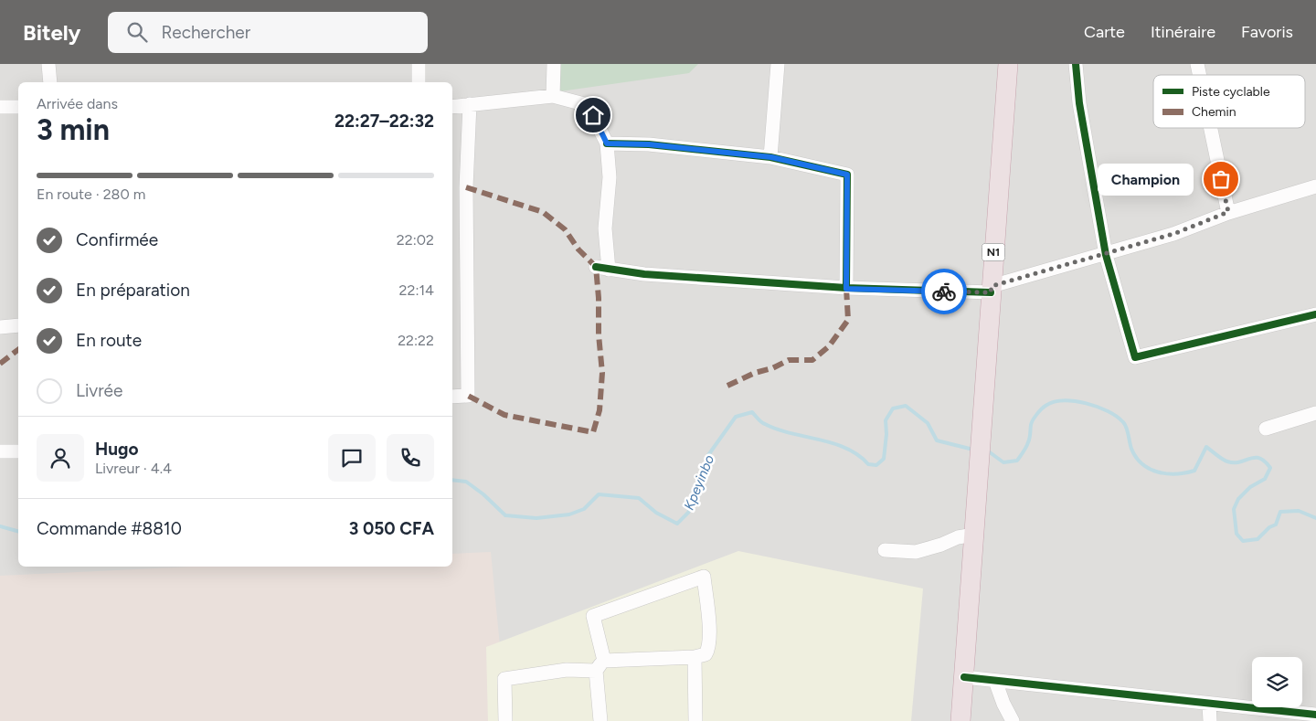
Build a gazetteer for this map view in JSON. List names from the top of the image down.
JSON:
{
  "streets": {
    "highway": ["N1"]
  },
  "water": ["Kpeyinbo"],
  "places": ["Champion"],
  "legend": ["Piste cyclable", "Chemin"],
  "page": {
    "header": "Bitely",
    "search": "Rechercher",
    "nav": ["Carte", "Itinéraire", "Favoris"],
    "heading": ["3 min", "Arrivée dans", "22:27–22:32"],
    "panel": [
      "Hugo",
      "Livreur · 4.4",
      "Commande #8810",
      "3 050 CFA"
    ],
    "bar": "En route · 280 m",
    "bubble": "Champion",
    "list": [
      ["Confirmée", "22:02"],
      ["En préparation", "22:14"],
      ["En route", "22:22"],
      "Livrée"
    ]
  }
}
